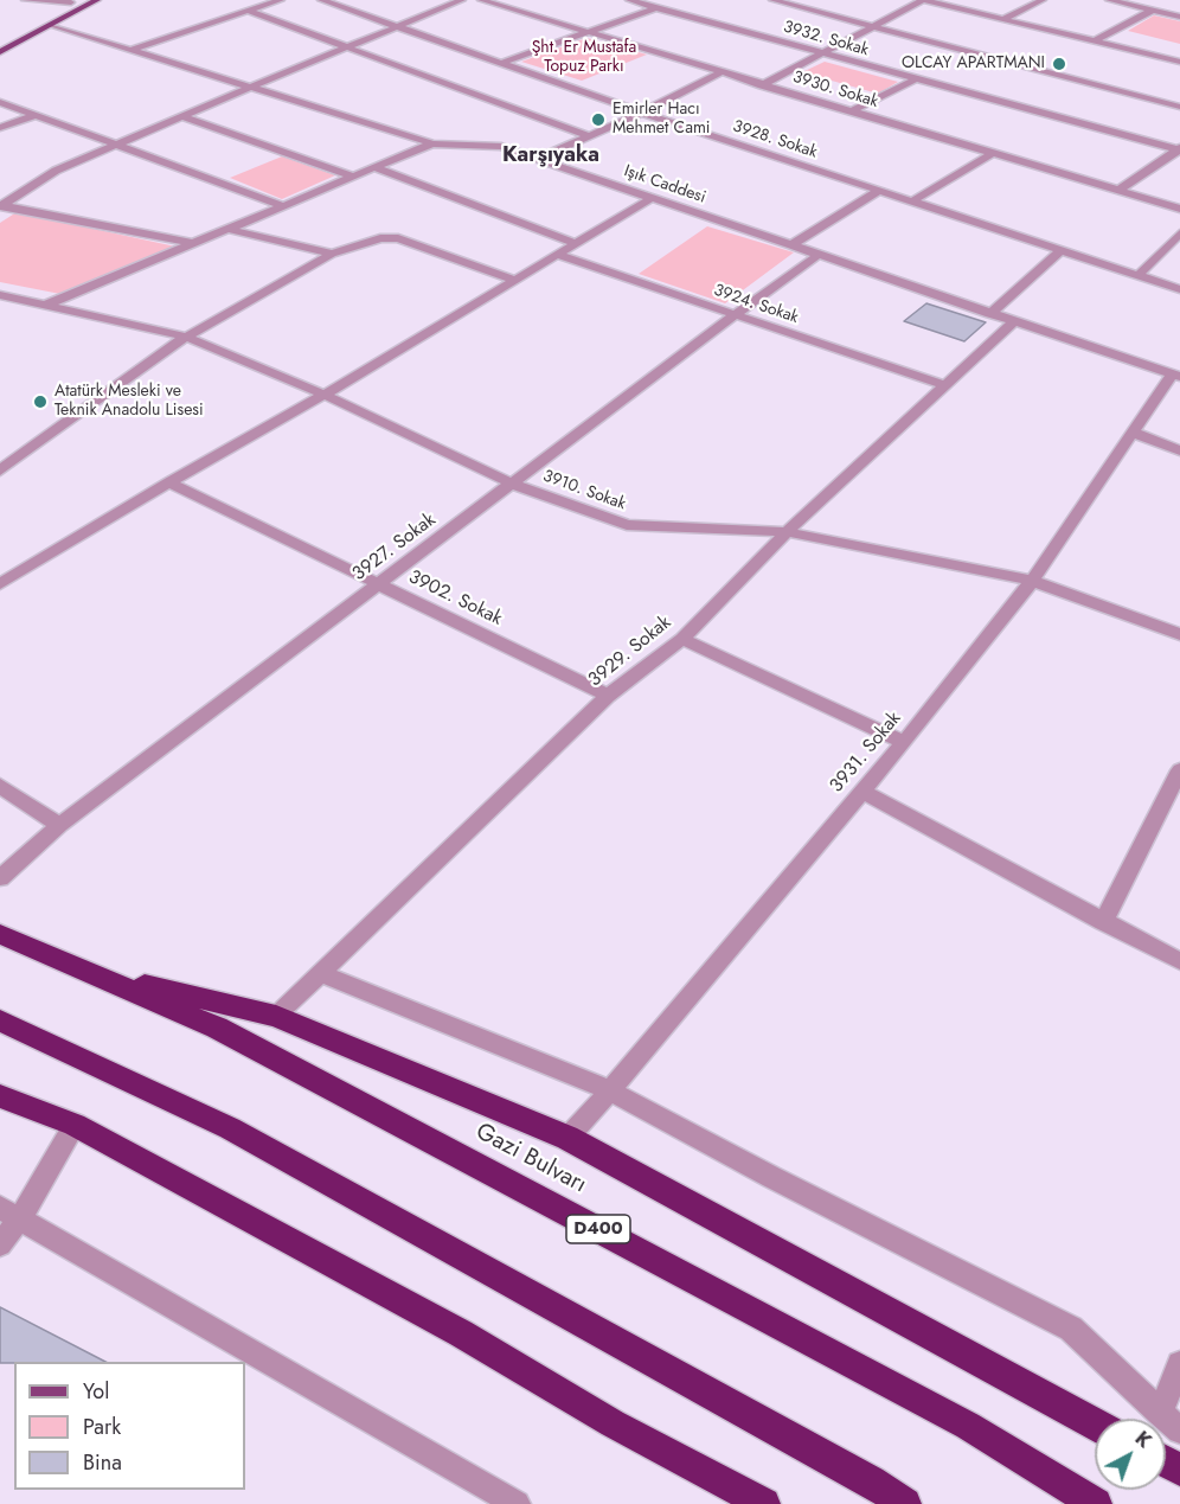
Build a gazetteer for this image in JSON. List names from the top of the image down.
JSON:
{
  "streets": {
    "highway": ["Gazi Bulvarı", "D400"],
    "street": [
      "3932. Sokak",
      "3930. Sokak",
      "3928. Sokak",
      "Işık Caddesi",
      "3924. Sokak",
      "3910. Sokak",
      "3927. Sokak",
      "3902. Sokak",
      "3929. Sokak",
      "3931. Sokak"
    ]
  },
  "crossings": [
    ["Işık Caddesi", "3927. Sokak"],
    ["Işık Caddesi", "3929. Sokak"],
    ["Işık Caddesi", "3931. Sokak"],
    ["3924. Sokak", "3927. Sokak"],
    ["3924. Sokak", "3929. Sokak"],
    ["3910. Sokak", "3927. Sokak"],
    ["3910. Sokak", "3929. Sokak"],
    ["3910. Sokak", "3931. Sokak"],
    ["3927. Sokak", "3902. Sokak"],
    ["3902. Sokak", "3929. Sokak"]
  ],
  "districts": ["Karşıyaka"],
  "parks": ["Şht. Er Mustafa Topuz Parkı"],
  "places": ["OLCAY APARTMANI", "Emirler Hacı Mehmet Cami", "Atatürk Mesleki ve Teknik Anadolu Lisesi"],
  "legend": ["Yol", "Park", "Bina"],
  "north": "top right"
}
